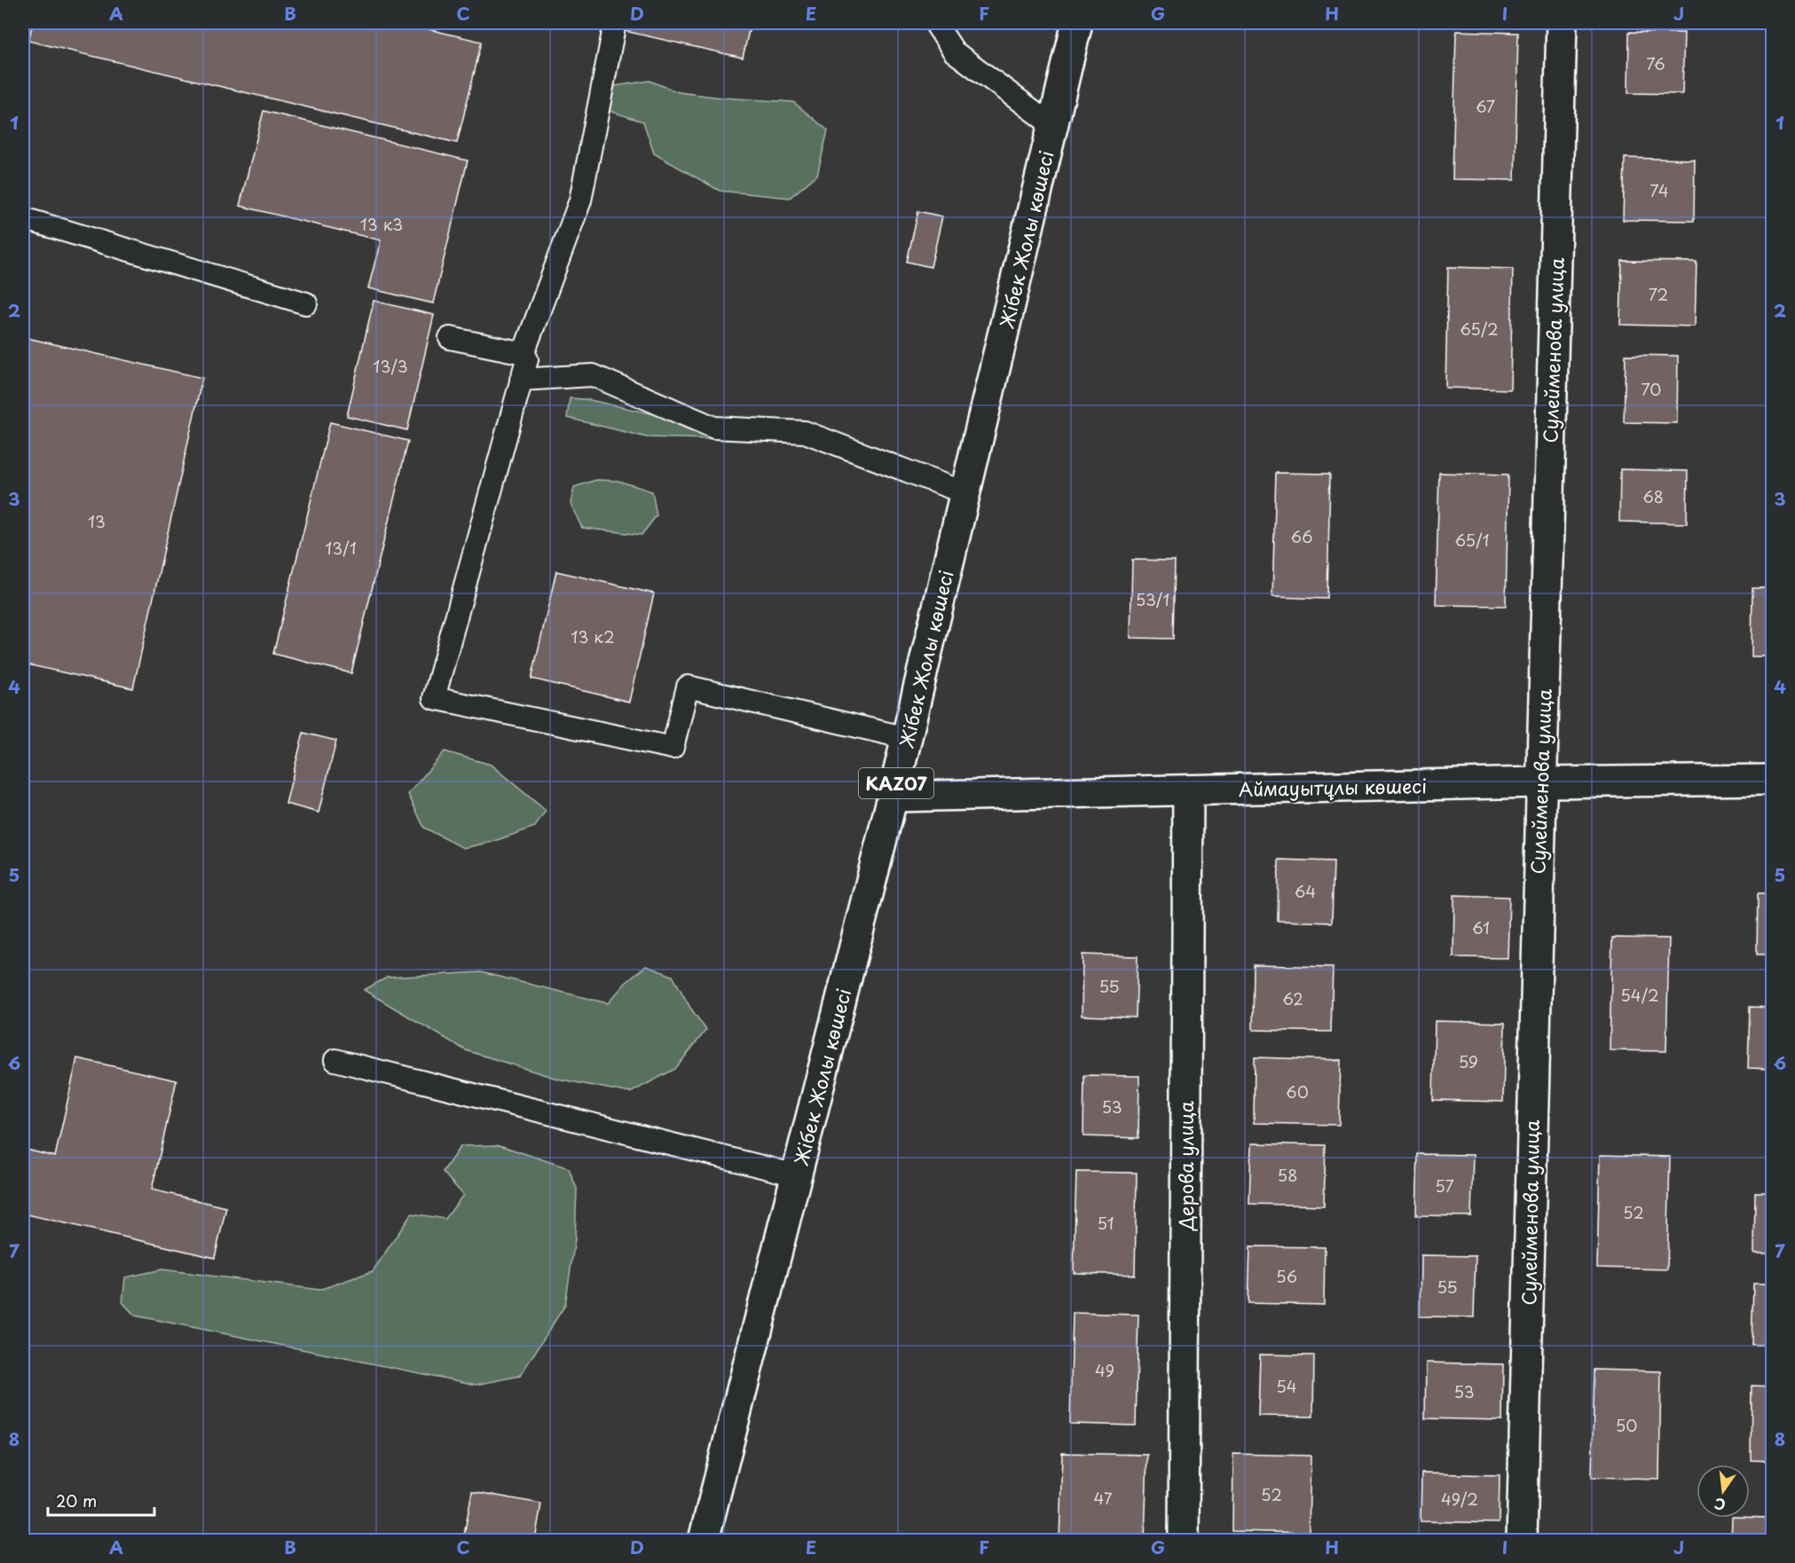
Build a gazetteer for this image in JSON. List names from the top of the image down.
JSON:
{
  "streets": {
    "main road": [
      "Жібек Жолы көшесі",
      "Сулейменова улица",
      "KAZ07",
      "Аймауытұлы көшесі",
      "Дерова улица"
    ]
  },
  "crossings": [
    ["Жібек Жолы көшесі", "Аймауытұлы көшесі"],
    ["Сулейменова улица", "Аймауытұлы көшесі"],
    ["Аймауытұлы көшесі", "Дерова улица"]
  ],
  "house_numbers": [
    "76",
    "67",
    "74",
    "13 к3",
    "72",
    "65/2",
    "13/3",
    "70",
    "68",
    "13",
    "66",
    "65/1",
    "13/1",
    "53/1",
    "13 к2",
    "64",
    "61",
    "55",
    "54/2",
    "62",
    "59",
    "60",
    "53",
    "58",
    "57",
    "52",
    "51",
    "56",
    "55",
    "49",
    "54",
    "53",
    "50",
    "52",
    "47",
    "49/2"
  ],
  "scale_bar": "20 m",
  "north": "bottom",
  "grid": {
    "columns": [
      "A",
      "B",
      "C",
      "D",
      "E",
      "F",
      "G",
      "H",
      "I",
      "J"
    ],
    "rows": [
      "1",
      "2",
      "3",
      "4",
      "5",
      "6",
      "7",
      "8"
    ]
  }
}
